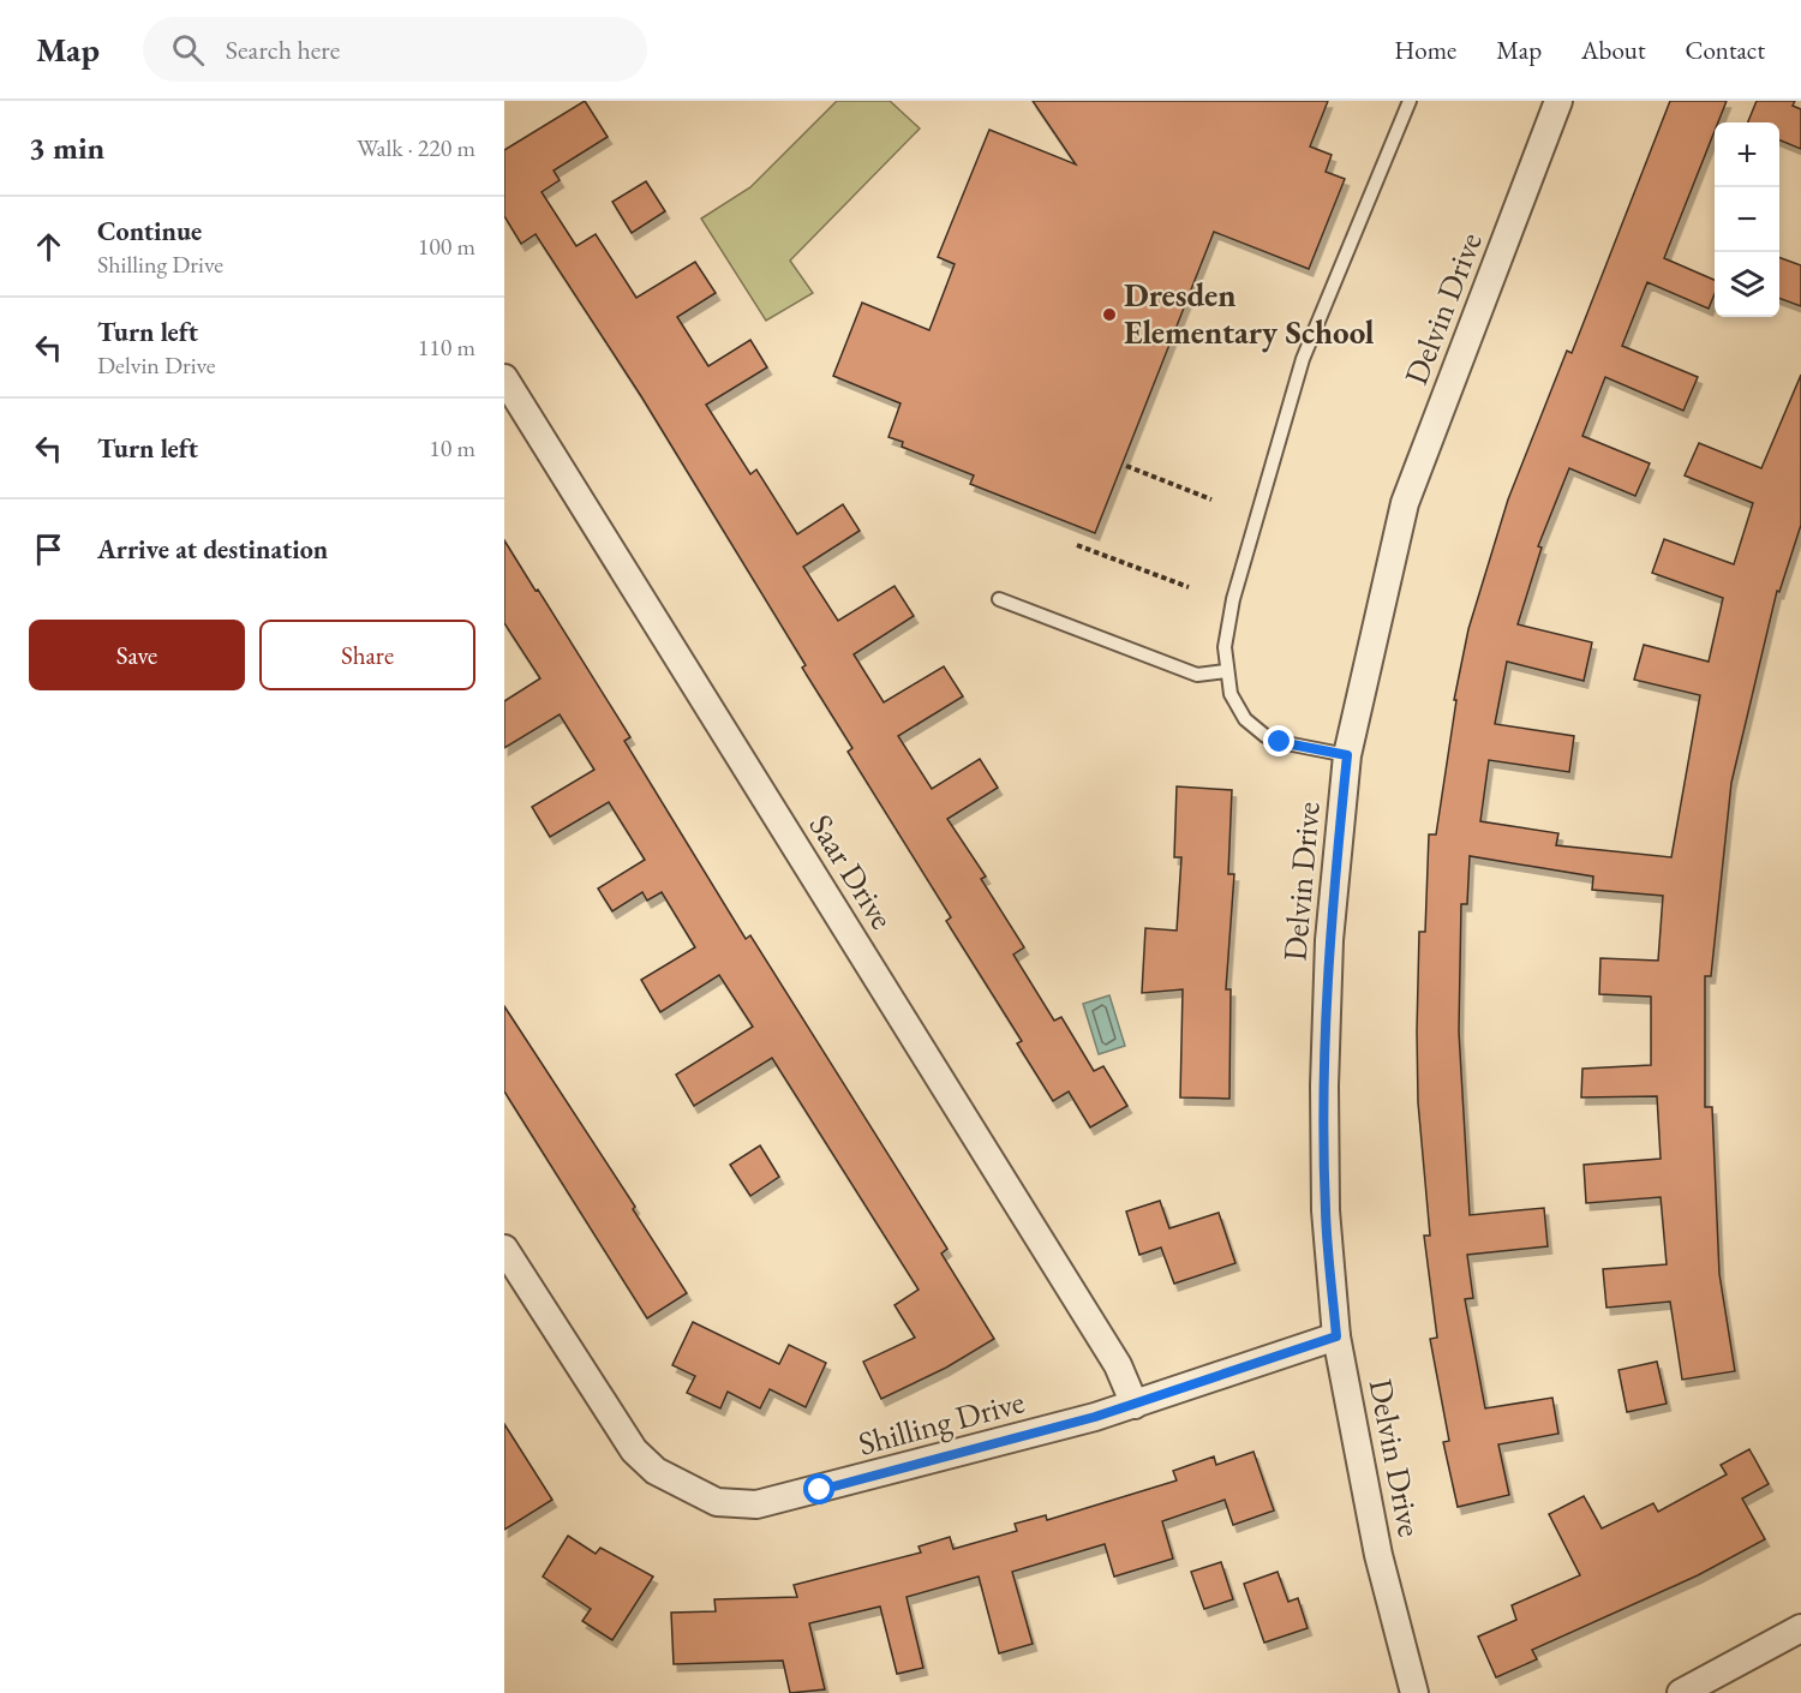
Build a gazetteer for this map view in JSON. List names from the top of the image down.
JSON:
{
  "streets": {
    "street": ["Delvin Drive", "Saar Drive", "Shilling Drive"]
  },
  "crossings": [
    ["Delvin Drive", "Shilling Drive"],
    ["Saar Drive", "Shilling Drive"]
  ],
  "places": ["Dresden Elementary School"],
  "page": {
    "header": "Map",
    "search": "Search here",
    "nav": [
      "Home",
      "Map",
      "About",
      "Contact"
    ],
    "heading": ["3 min", "Walk · 220 m"],
    "map_buttons": ["+", "−"],
    "list": [
      ["Continue", "Shilling Drive", "100 m"],
      ["Turn left", "Delvin Drive", "110 m"],
      ["Turn left", "10 m"],
      "Arrive at destination"
    ],
    "buttons": ["Save", "Share"]
  }
}
